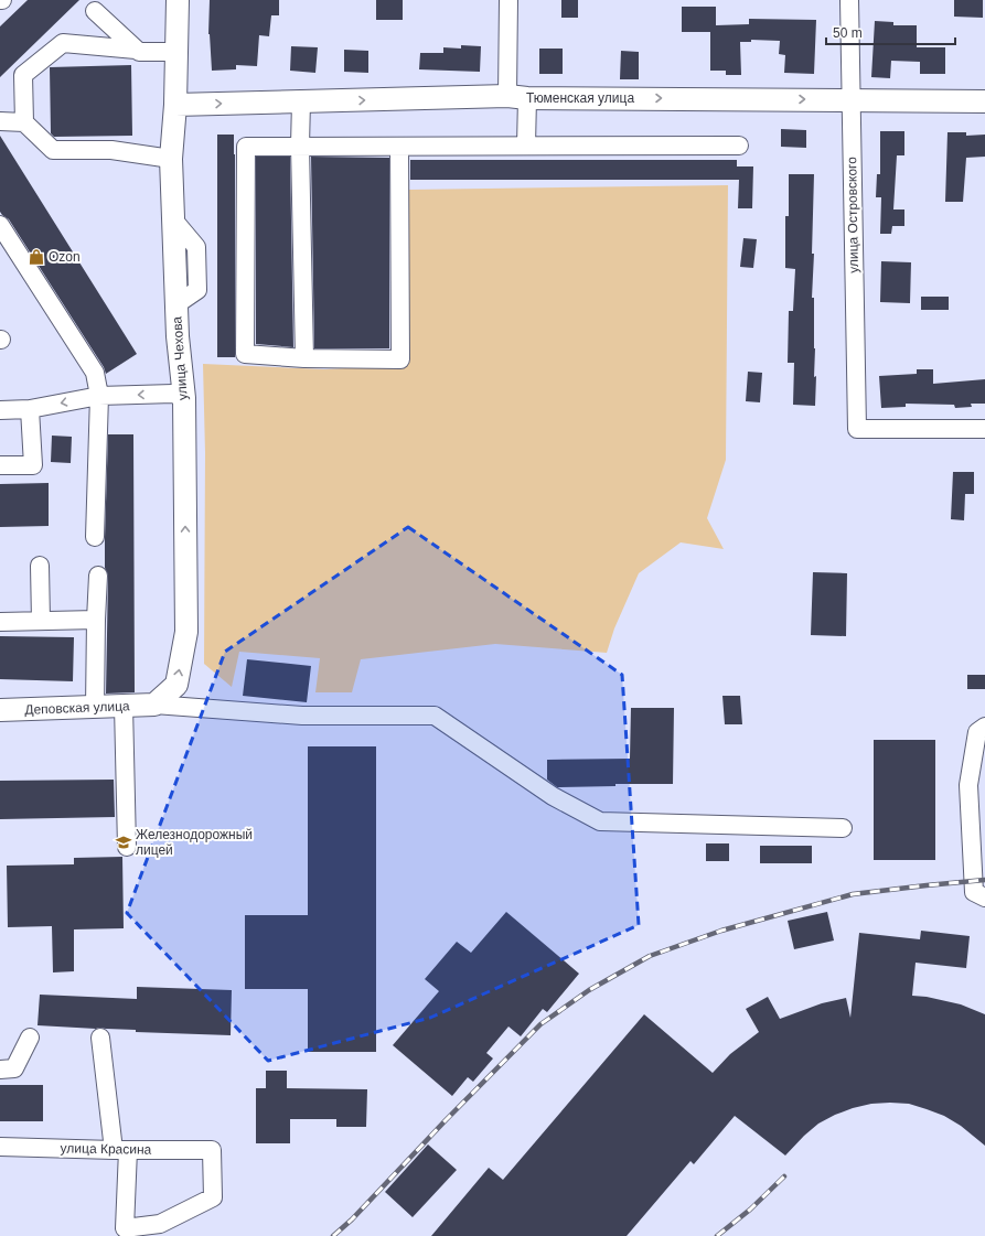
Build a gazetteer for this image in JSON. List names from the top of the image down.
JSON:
{
  "streets": {
    "main road": ["Тюменская улица", "улица Чехова", "Деповская улица"],
    "street": ["улица Островского", "улица Красина"]
  },
  "crossings": [
    ["Тюменская улица", "улица Островского"],
    ["Тюменская улица", "улица Чехова"],
    ["улица Чехова", "Деповская улица"]
  ],
  "one_way": ["Тюменская улица", "улица Чехова"],
  "places": {
    "shop": ["Ozon"],
    "school or university": ["Железнодорожный лицей"]
  },
  "scale_bar": "50 m"
}
